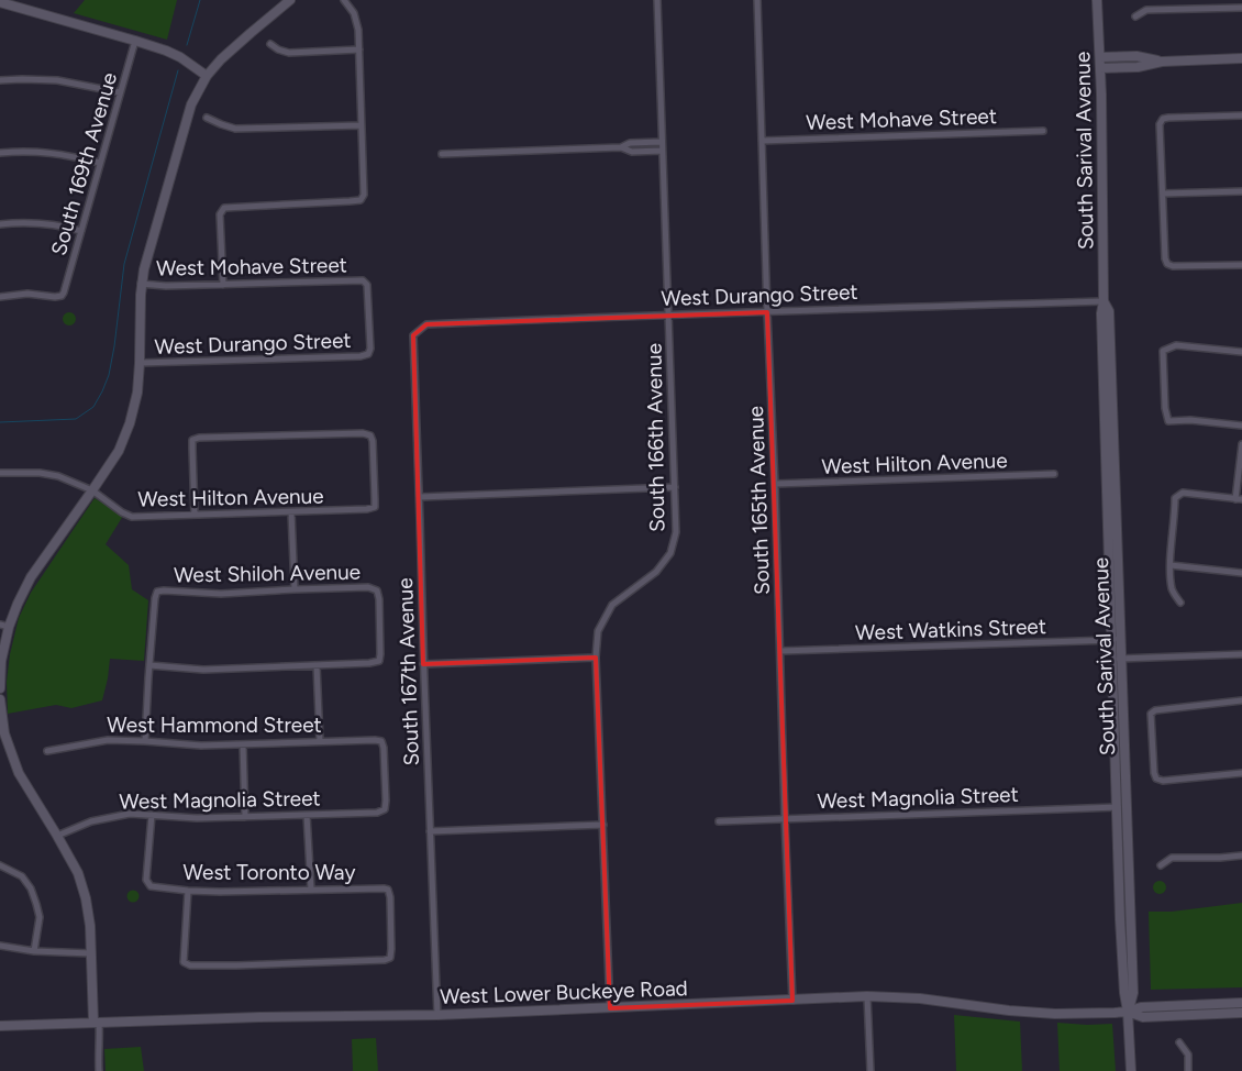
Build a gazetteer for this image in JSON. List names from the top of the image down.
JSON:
{
  "streets": {
    "main road": ["South Sarival Avenue", "West Lower Buckeye Road"],
    "street": [
      "West Mohave Street",
      "South 169th Avenue",
      "West Durango Street",
      "South 166th Avenue",
      "West Hilton Avenue",
      "South 165th Avenue",
      "West Shiloh Avenue",
      "West Watkins Street",
      "South 167th Avenue",
      "West Hammond Street",
      "West Magnolia Street",
      "West Toronto Way"
    ]
  },
  "crossings": [
    ["West Mohave Street", "West Durango Street"],
    ["West Mohave Street", "South 165th Avenue"],
    ["South Sarival Avenue", "West Durango Street"],
    ["South Sarival Avenue", "West Watkins Street"],
    ["South Sarival Avenue", "West Magnolia Street"],
    ["South Sarival Avenue", "West Lower Buckeye Road"],
    ["West Durango Street", "South 166th Avenue"],
    ["West Durango Street", "South 165th Avenue"],
    ["West Durango Street", "South 167th Avenue"],
    ["South 166th Avenue", "West Lower Buckeye Road"],
    ["West Hilton Avenue", "South 165th Avenue"],
    ["South 165th Avenue", "West Watkins Street"],
    ["South 165th Avenue", "West Magnolia Street"],
    ["South 165th Avenue", "West Lower Buckeye Road"],
    ["South 167th Avenue", "West Lower Buckeye Road"],
    ["West Hammond Street", "West Magnolia Street"],
    ["West Magnolia Street", "West Toronto Way"]
  ]
}
